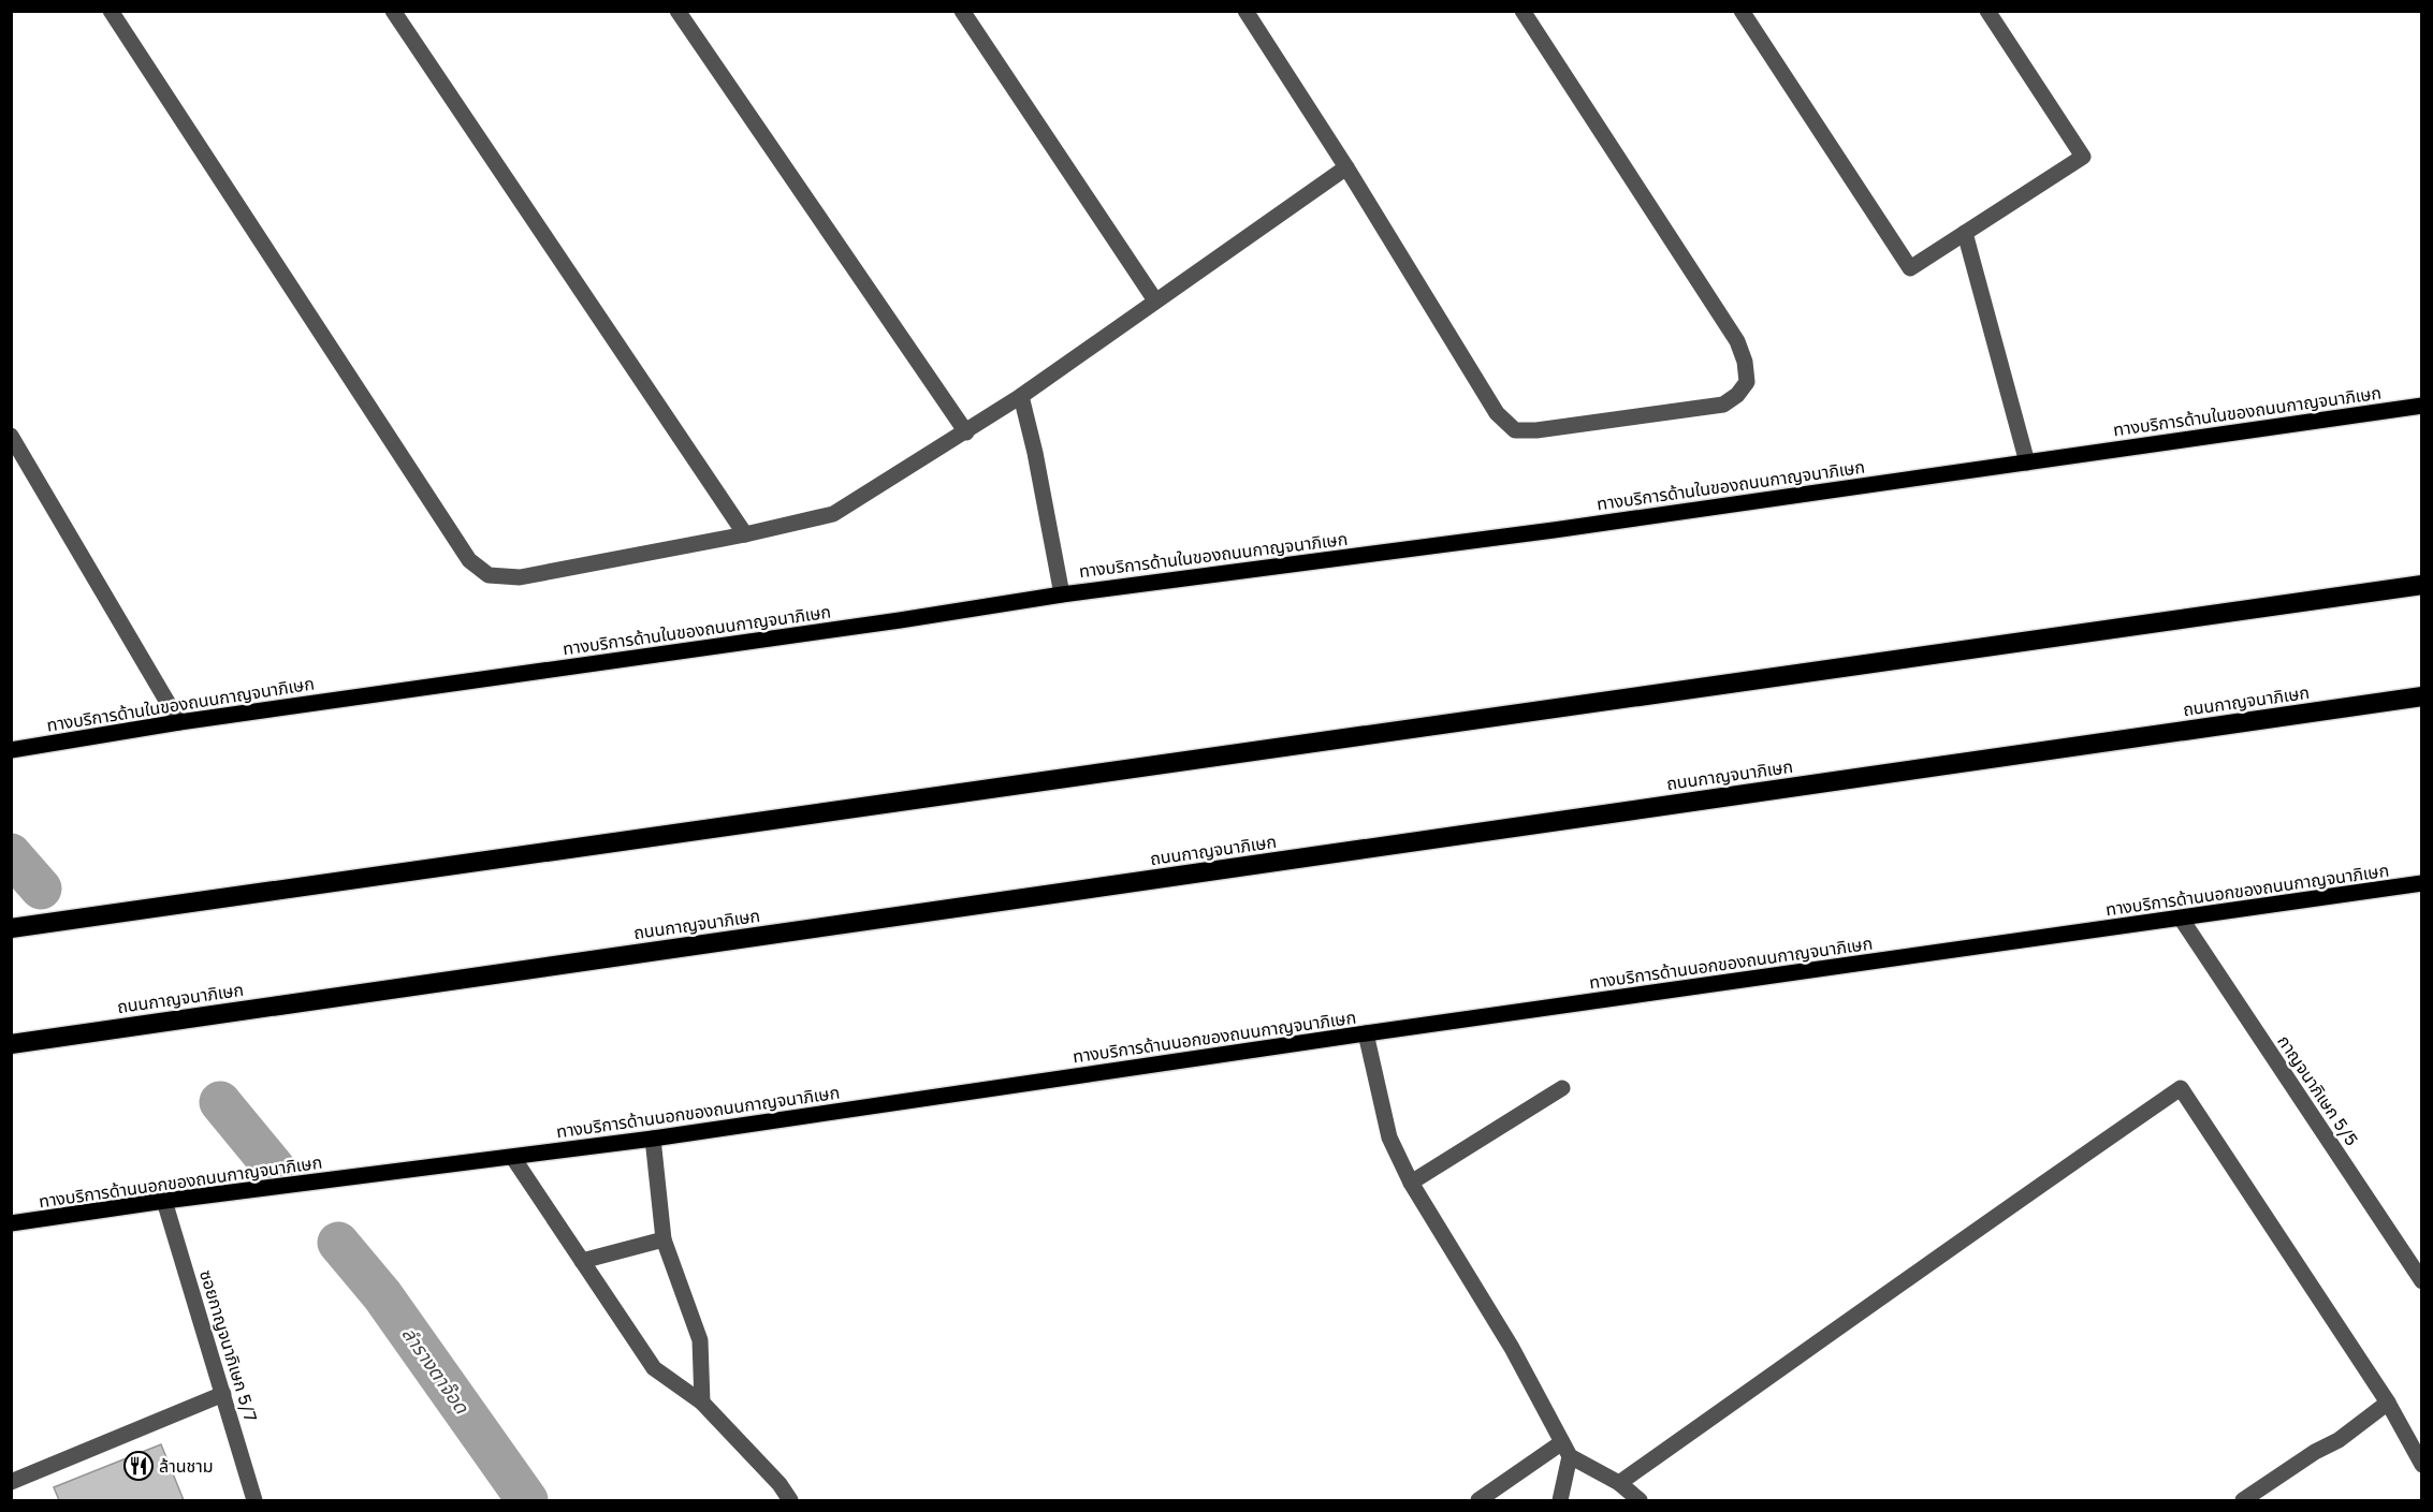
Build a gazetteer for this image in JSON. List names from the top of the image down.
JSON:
{
  "streets": {
    "highway": ["ถนนกาญจนาภิเษก"],
    "main road": ["ทางบริการด้านในของถนนกาญจนาภิเษก", "ทางบริการด้านนอกของถนนกาญจนาภิเษก"],
    "street": ["กาญจนาภิเษก 5/5", "ซอยกาญจนาภิเษก 5/7"]
  },
  "crossings": [
    ["ทางบริการด้านนอกของถนนกาญจนาภิเษก", "กาญจนาภิเษก 5/5"],
    ["ทางบริการด้านนอกของถนนกาญจนาภิเษก", "ซอยกาญจนาภิเษก 5/7"]
  ],
  "water": ["ลำรางตาจ๊อด"],
  "places": {
    "restaurant": ["ล้านชาม"]
  }
}
